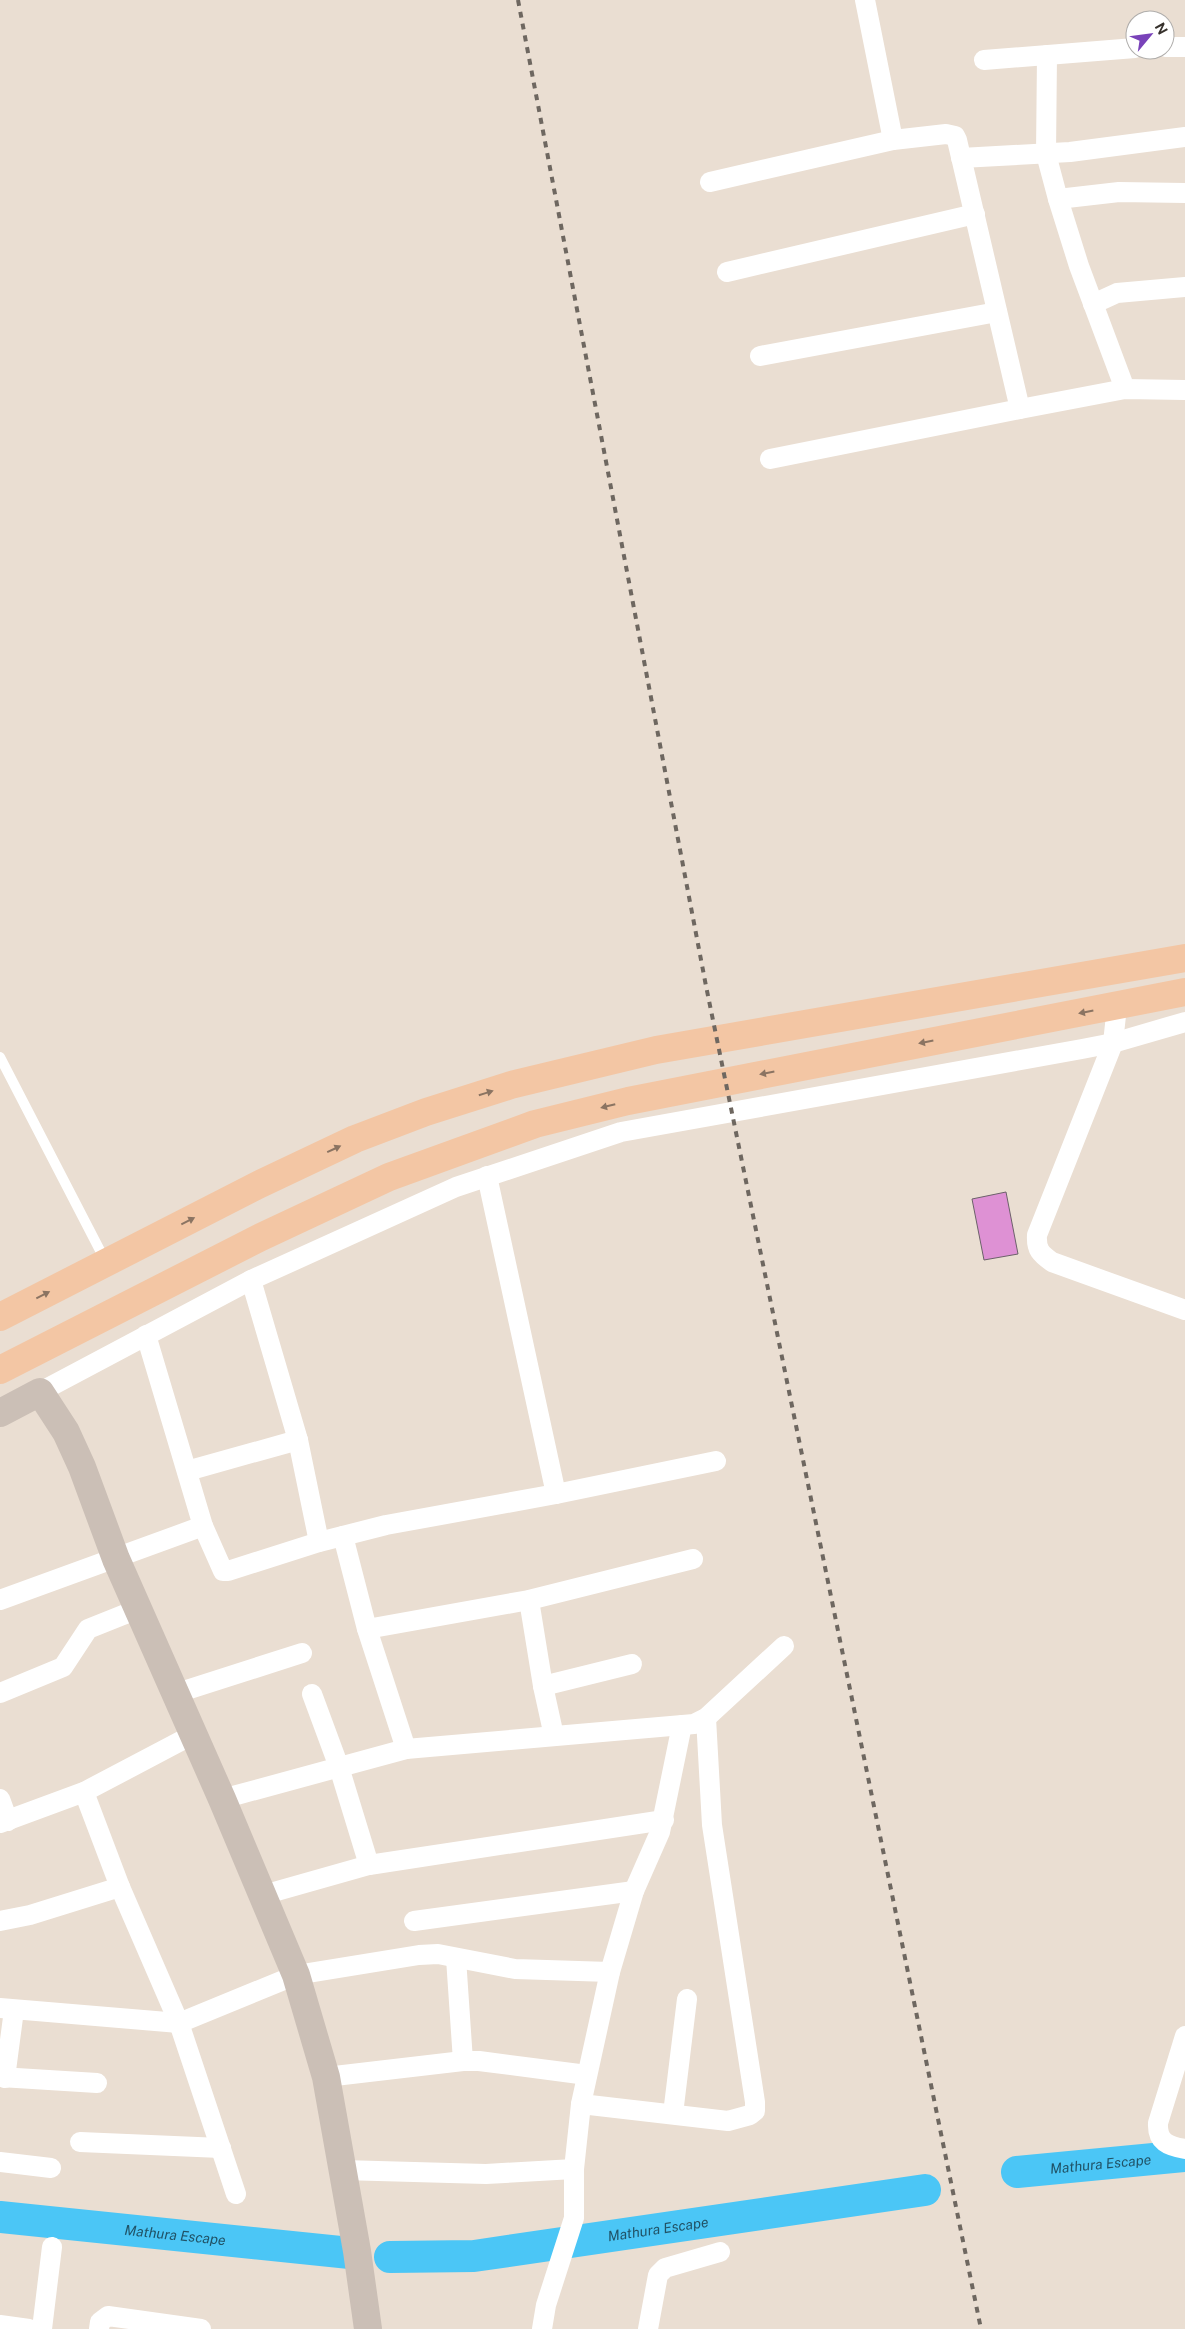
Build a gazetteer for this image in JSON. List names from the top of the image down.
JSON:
{
  "water": ["Mathura Escape"],
  "north": "top right"
}
